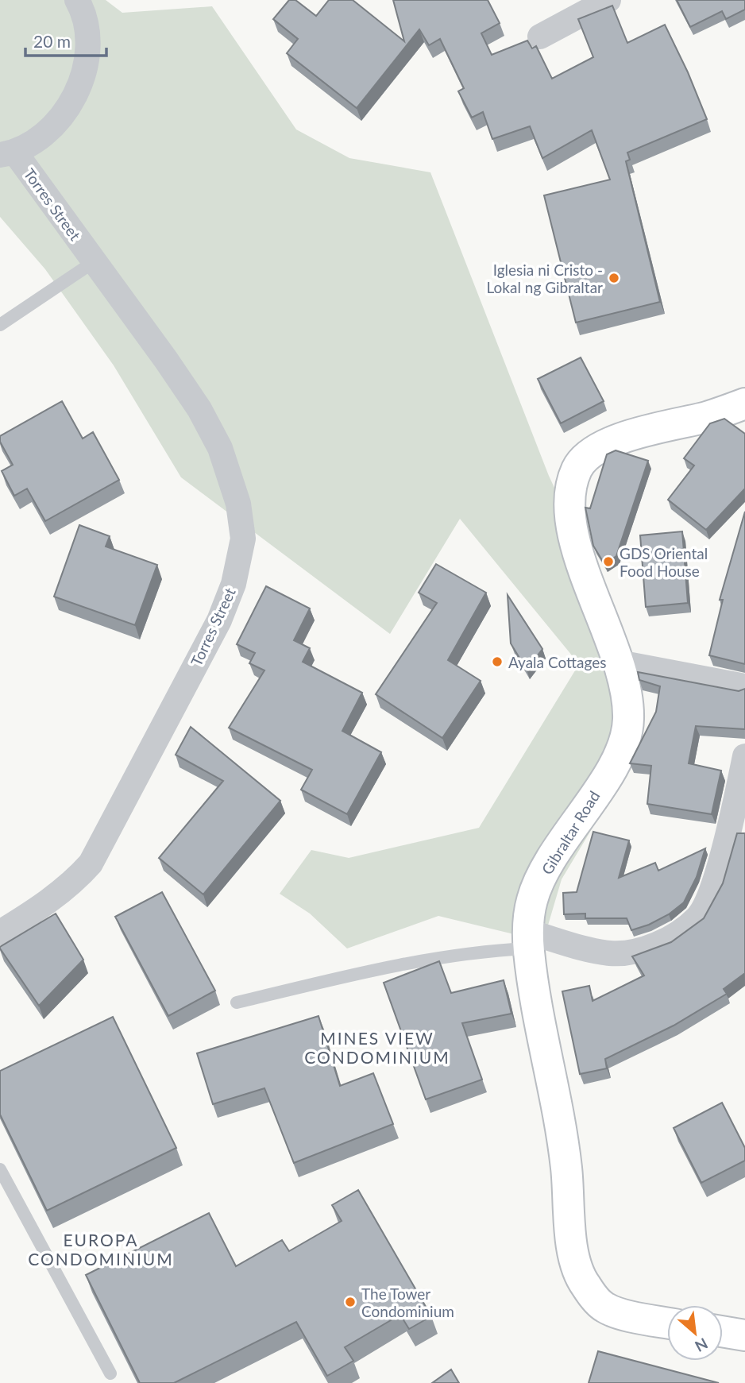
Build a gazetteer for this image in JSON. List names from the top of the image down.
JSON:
{
  "streets": {
    "street": ["Torres Street", "Gibraltar Road"]
  },
  "districts": ["MINES VIEW CONDOMINIUM", "EUROPA CONDOMINIUM"],
  "places": [
    "Iglesia ni Cristo - Lokal ng Gibraltar",
    "GDS Oriental Food House",
    "Ayala Cottages",
    "The Tower Condominium"
  ],
  "scale_bar": "20 m",
  "north": "bottom right"
}
